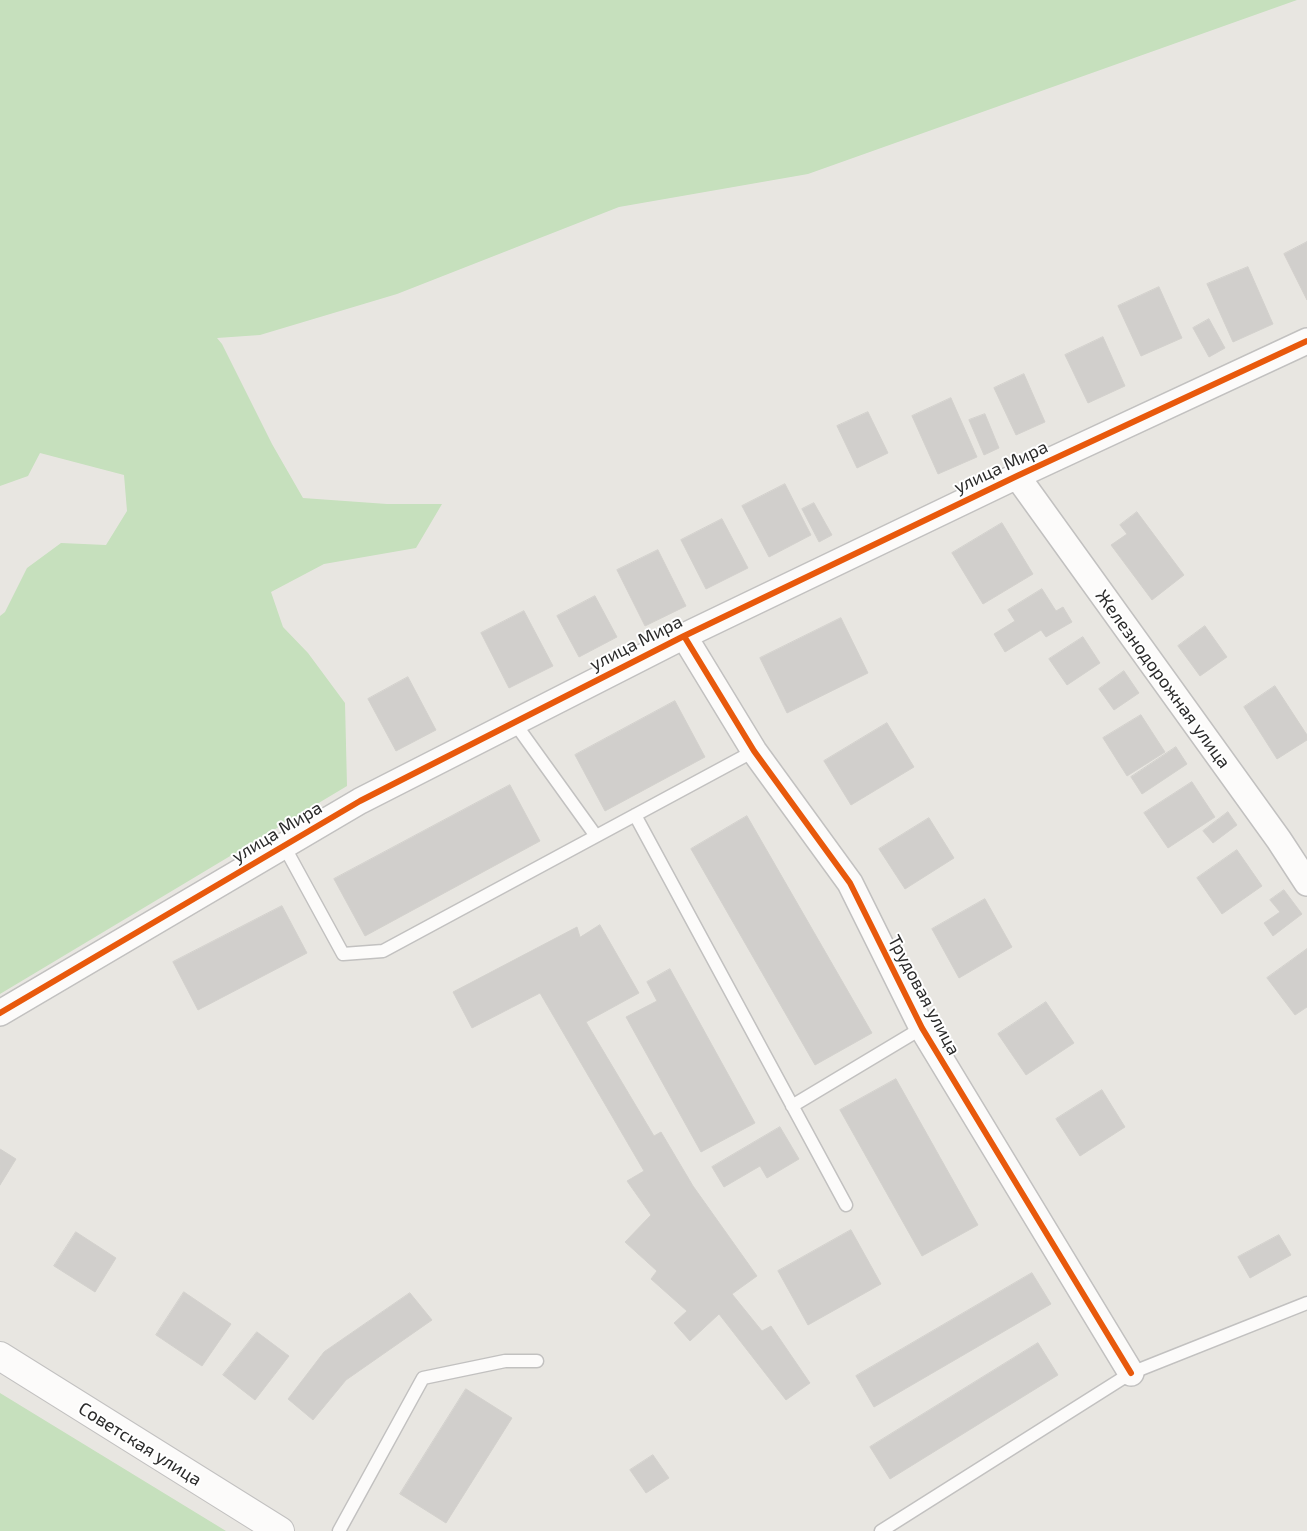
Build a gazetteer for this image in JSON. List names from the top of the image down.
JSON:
{
  "streets": {
    "main road": ["Советская улица"],
    "street": ["улица Мира", "Железнодорожная улица", "Трудовая улица"]
  },
  "crossings": [
    ["улица Мира", "Железнодорожная улица"],
    ["улица Мира", "Трудовая улица"]
  ]
}
